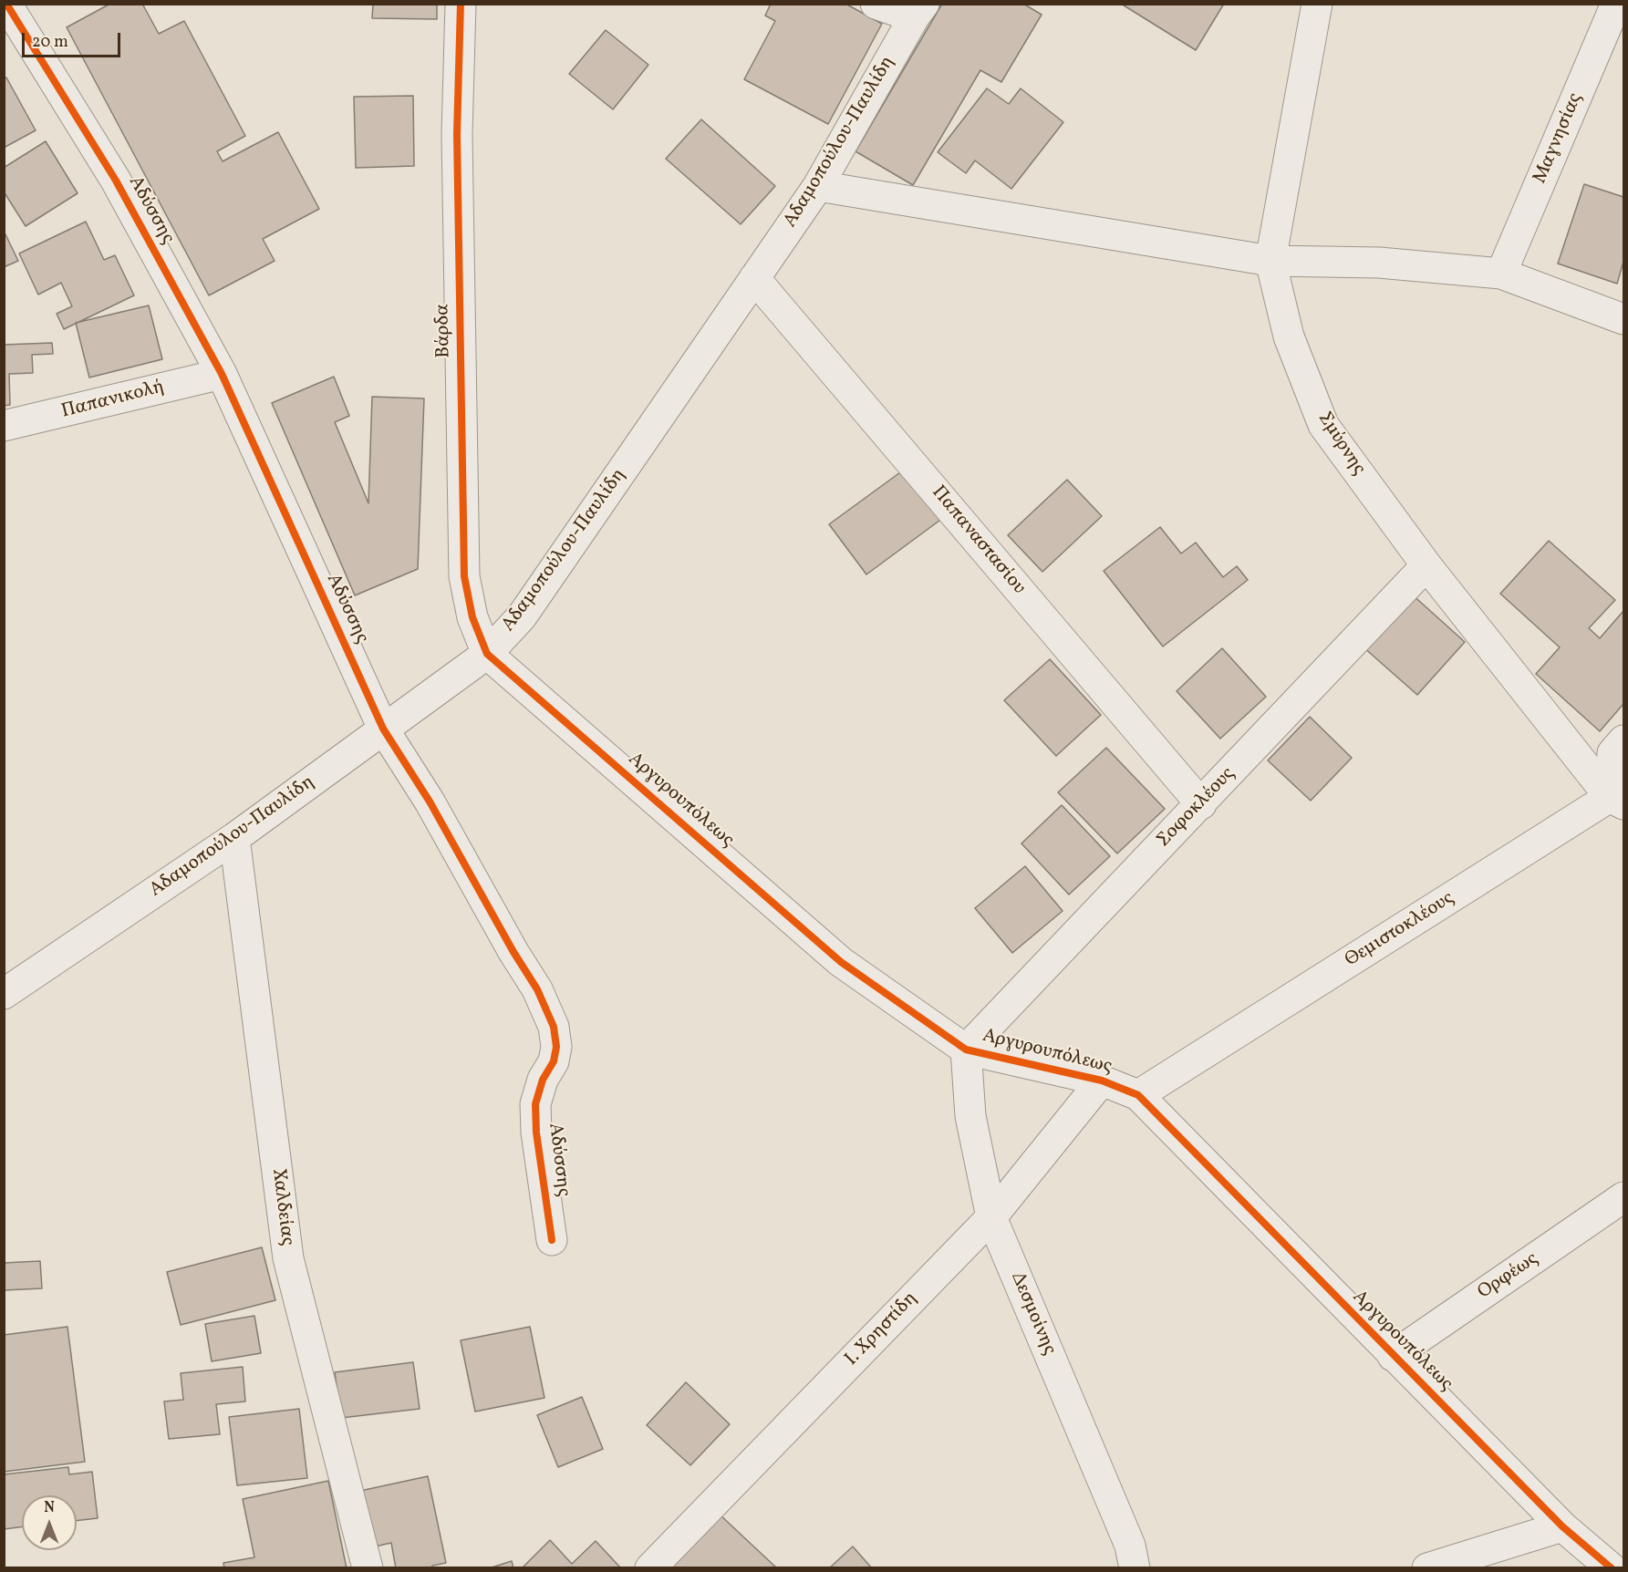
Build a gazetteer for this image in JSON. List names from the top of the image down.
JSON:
{
  "streets": {
    "street": [
      "Μαγνησίας",
      "Αδαμοπούλου-Παυλίδη",
      "Αδύσσης",
      "Βάρδα",
      "Παπανικολή",
      "Σμύρνης",
      "Παπαναστασίου",
      "Αργυρουπόλεως",
      "Σοφοκλέους",
      "Θεμιστοκλέους",
      "Χαλδείας",
      "Ορφέως",
      "Δεσμοίνης",
      "Ι. Χρηστίδη"
    ]
  },
  "crossings": [
    ["Αδαμοπούλου-Παυλίδη", "Αδύσσης"],
    ["Αδαμοπούλου-Παυλίδη", "Βάρδα"],
    ["Αδαμοπούλου-Παυλίδη", "Παπαναστασίου"],
    ["Αδαμοπούλου-Παυλίδη", "Αργυρουπόλεως"],
    ["Αδαμοπούλου-Παυλίδη", "Χαλδείας"],
    ["Αδύσσης", "Παπανικολή"],
    ["Βάρδα", "Αργυρουπόλεως"],
    ["Σμύρνης", "Σοφοκλέους"],
    ["Σμύρνης", "Θεμιστοκλέους"],
    ["Παπαναστασίου", "Σοφοκλέους"],
    ["Αργυρουπόλεως", "Σοφοκλέους"],
    ["Αργυρουπόλεως", "Θεμιστοκλέους"],
    ["Αργυρουπόλεως", "Ορφέως"],
    ["Αργυρουπόλεως", "Δεσμοίνης"],
    ["Αργυρουπόλεως", "Ι. Χρηστίδη"],
    ["Σοφοκλέους", "Δεσμοίνης"],
    ["Δεσμοίνης", "Ι. Χρηστίδη"]
  ],
  "scale_bar": "20 m",
  "north": "top"
}
